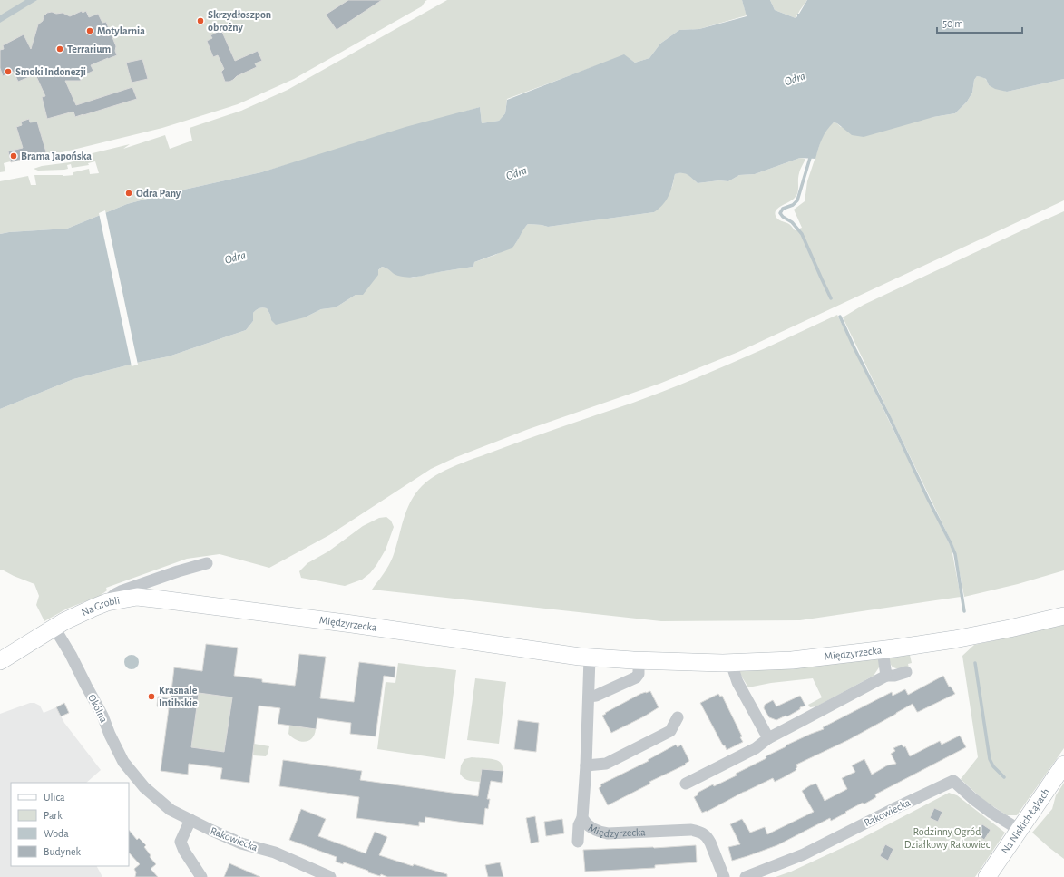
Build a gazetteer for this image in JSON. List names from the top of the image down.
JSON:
{
  "streets": {
    "street": [
      "Na Grobli",
      "Międzyrzecka",
      "Okólna",
      "Rakowiecka",
      "Na Niskich Łąkach"
    ]
  },
  "crossings": [
    ["Na Grobli", "Międzyrzecka"],
    ["Na Grobli", "Okólna"],
    ["Okólna", "Rakowiecka"],
    ["Rakowiecka", "Na Niskich Łąkach"]
  ],
  "water": ["Odra"],
  "parks": ["Rodzinny Ogród Działkowy Rakowiec"],
  "places": [
    "Skrzydłoszpon obrożny",
    "Motylarnia",
    "Terrarium",
    "Smoki Indonezji",
    "Brama Japońska",
    "Odra Pany",
    "Krasnale Intibskie"
  ],
  "legend": [
    "Ulica",
    "Park",
    "Woda",
    "Budynek"
  ],
  "scale_bar": "50 m"
}
